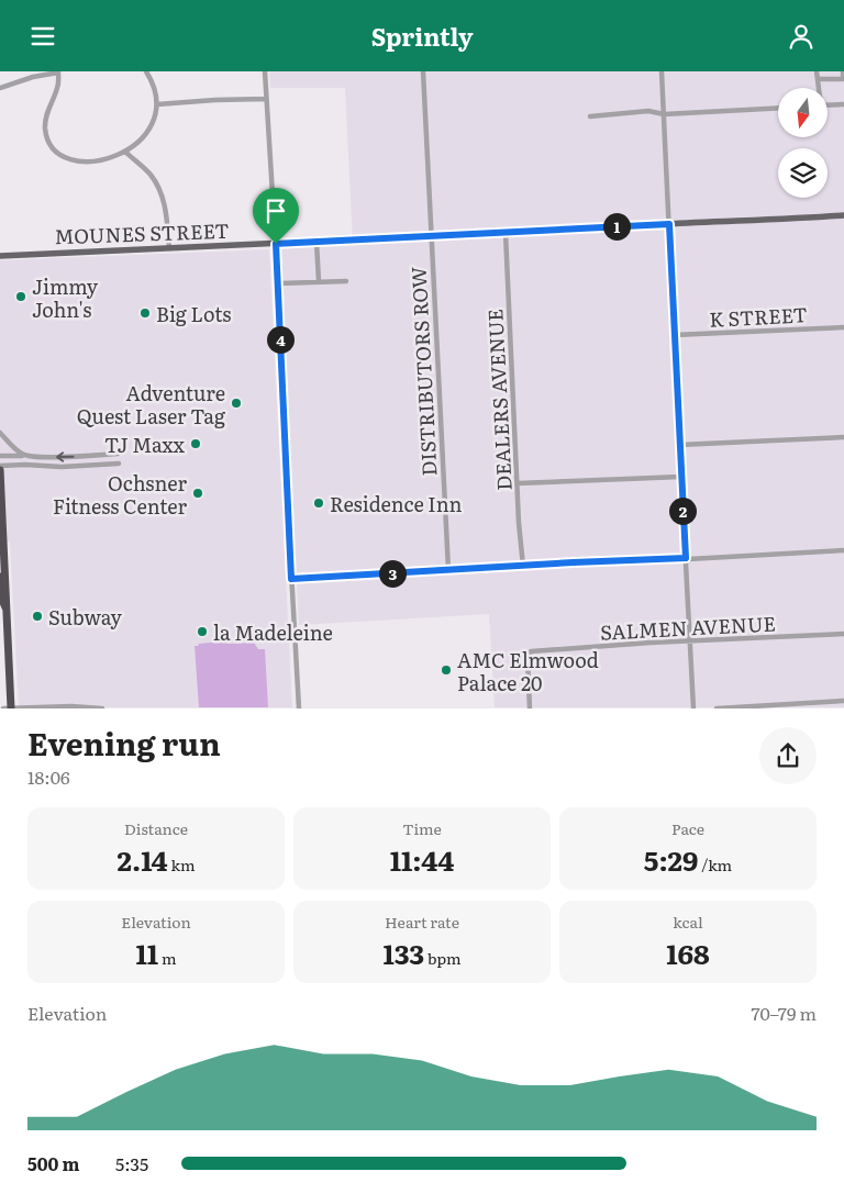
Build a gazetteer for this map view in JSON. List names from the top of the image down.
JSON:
{
  "streets": {
    "main road": ["MOUNES STREET"],
    "street": [
      "K STREET",
      "DISTRIBUTORS ROW",
      "DEALERS AVENUE",
      "SALMEN AVENUE"
    ]
  },
  "crossings": [
    ["MOUNES STREET", "DISTRIBUTORS ROW"],
    ["MOUNES STREET", "DEALERS AVENUE"]
  ],
  "places": [
    "Jimmy John's",
    "Big Lots",
    "Adventure Quest Laser Tag",
    "TJ Maxx",
    "Ochsner Fitness Center",
    "Residence Inn",
    "Subway",
    "la Madeleine",
    "AMC Elmwood Palace 20"
  ],
  "north": "bottom",
  "page": {
    "header": "Sprintly",
    "pins": [
      "1",
      "4",
      "2",
      "3"
    ],
    "heading": ["Evening run", "18:06"],
    "stats": [
      ["Distance", "2.14 km"],
      ["Time", "11:44"],
      ["Pace", "5:29 /km"],
      ["Elevation", "11 m"],
      ["Heart rate", "133 bpm"],
      ["kcal", "168"]
    ],
    "chart": ["Elevation", "70–79 m"],
    "list": [
      {
        "name": "500 m",
        "note": "5:35"
      }
    ]
  }
}
